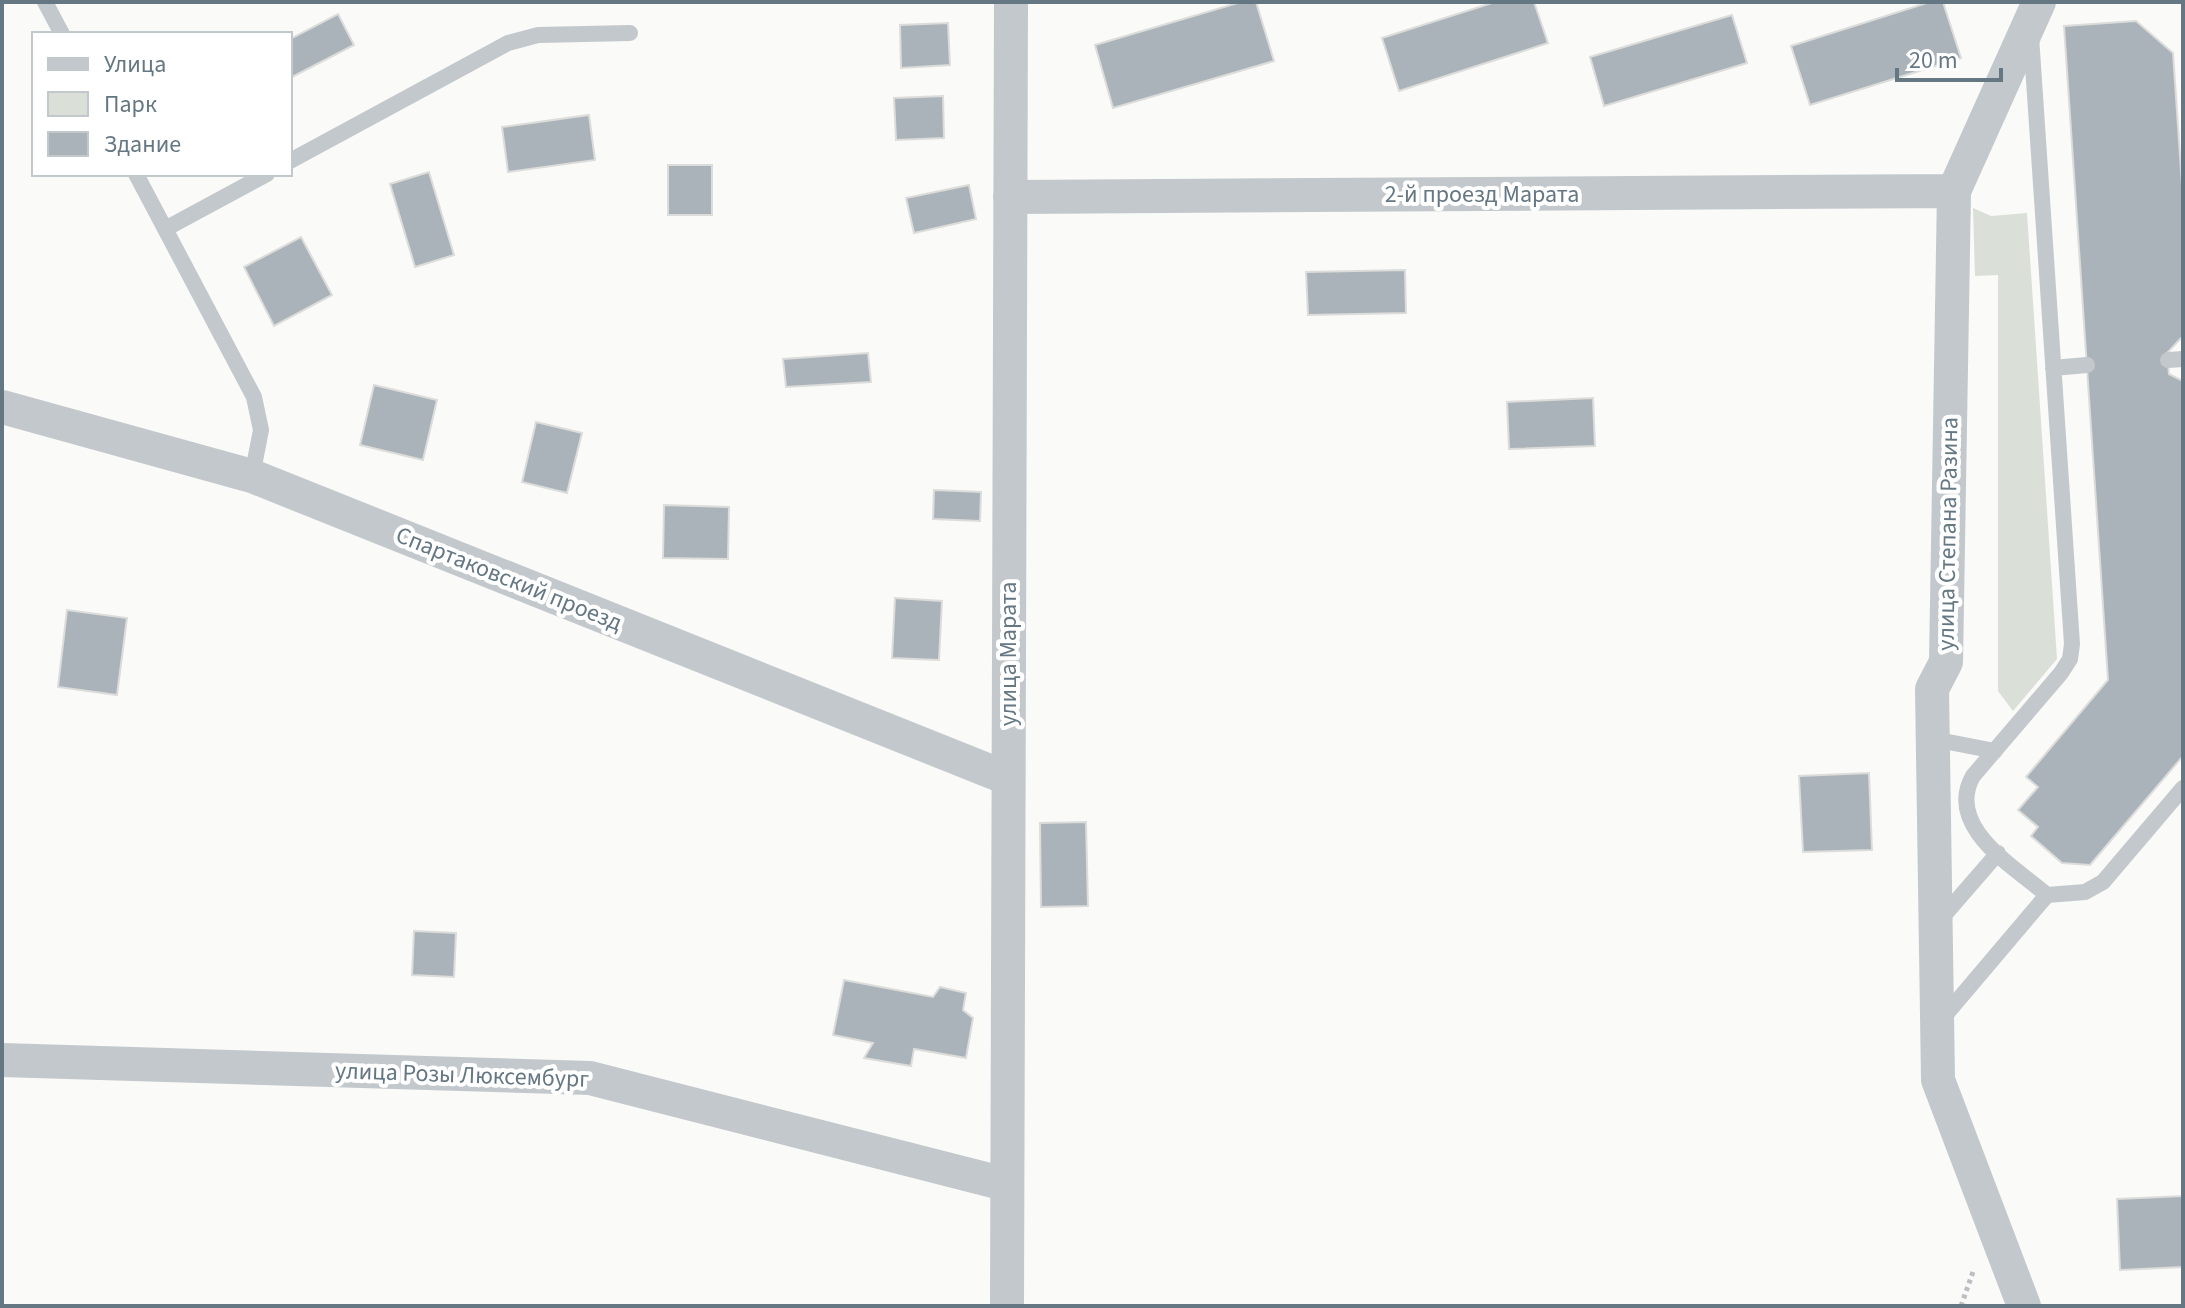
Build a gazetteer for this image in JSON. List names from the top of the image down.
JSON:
{
  "streets": {
    "street": [
      "2-й проезд Марата",
      "улица Степана Разина",
      "Спартаковский проезд",
      "улица Марата",
      "улица Розы Люксембург"
    ]
  },
  "crossings": [
    ["2-й проезд Марата", "улица Степана Разина"],
    ["2-й проезд Марата", "улица Марата"],
    ["Спартаковский проезд", "улица Марата"],
    ["улица Марата", "улица Розы Люксембург"]
  ],
  "legend": ["Улица", "Парк", "Здание"],
  "scale_bar": "20 m"
}
